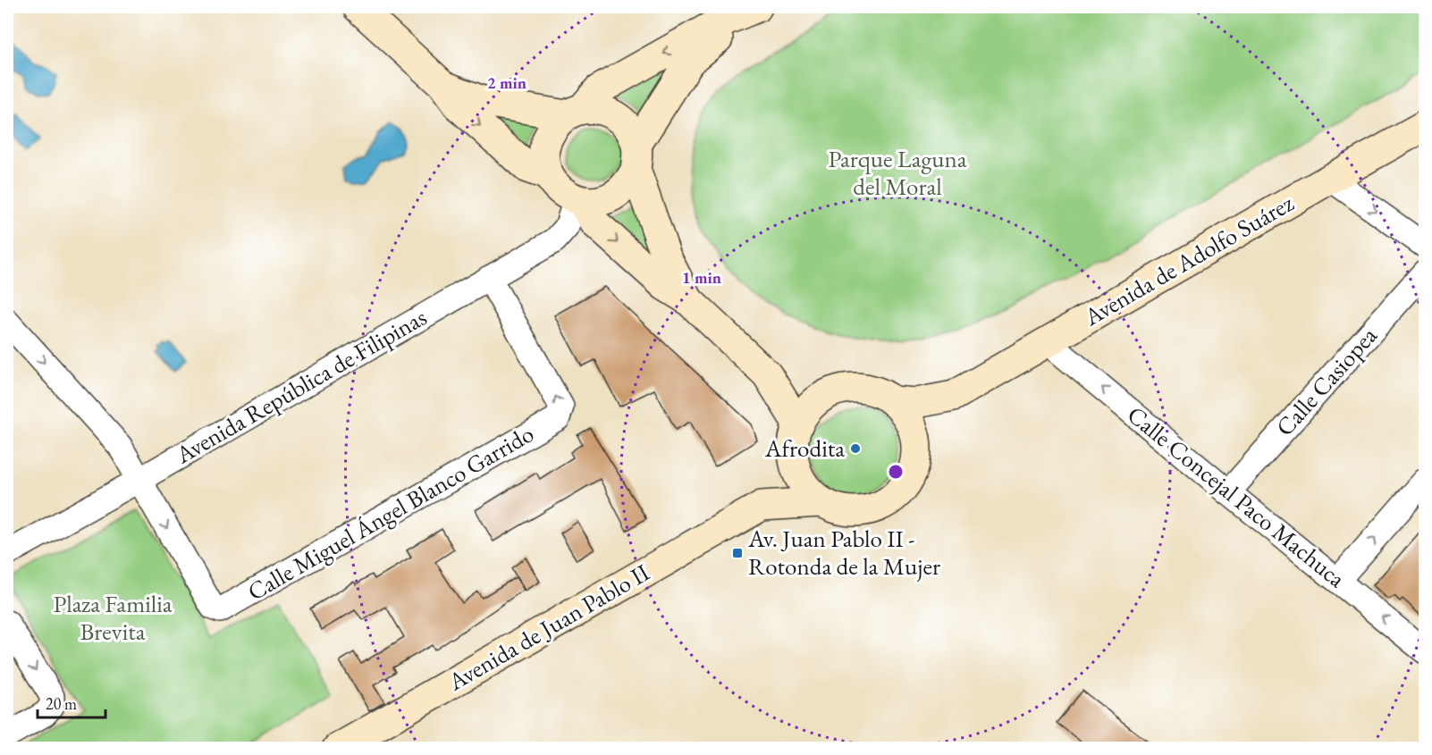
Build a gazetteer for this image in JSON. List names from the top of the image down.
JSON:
{
  "streets": {
    "street": [
      "Avenida de Adolfo Suárez",
      "Calle Casiopea",
      "Avenida República de Filipinas",
      "Calle Concejal Paco Machuca",
      "Calle Miguel Ángel Blanco Garrido",
      "Avenida de Juan Pablo II"
    ]
  },
  "crossings": [
    ["Avenida de Adolfo Suárez", "Calle Concejal Paco Machuca"],
    ["Avenida de Adolfo Suárez", "Avenida de Juan Pablo II"],
    ["Calle Casiopea", "Calle Concejal Paco Machuca"],
    ["Avenida República de Filipinas", "Calle Miguel Ángel Blanco Garrido"]
  ],
  "one_way": ["Calle Concejal Paco Machuca"],
  "parks": ["Parque Laguna del Moral", "Plaza Familia Brevita"],
  "places": {
    "other": ["Afrodita"],
    "transit": ["Av. Juan Pablo II - Rotonda de la Mujer"]
  },
  "scale_bar": "20 m",
  "rings": ["2 min", "1 min"]
}
